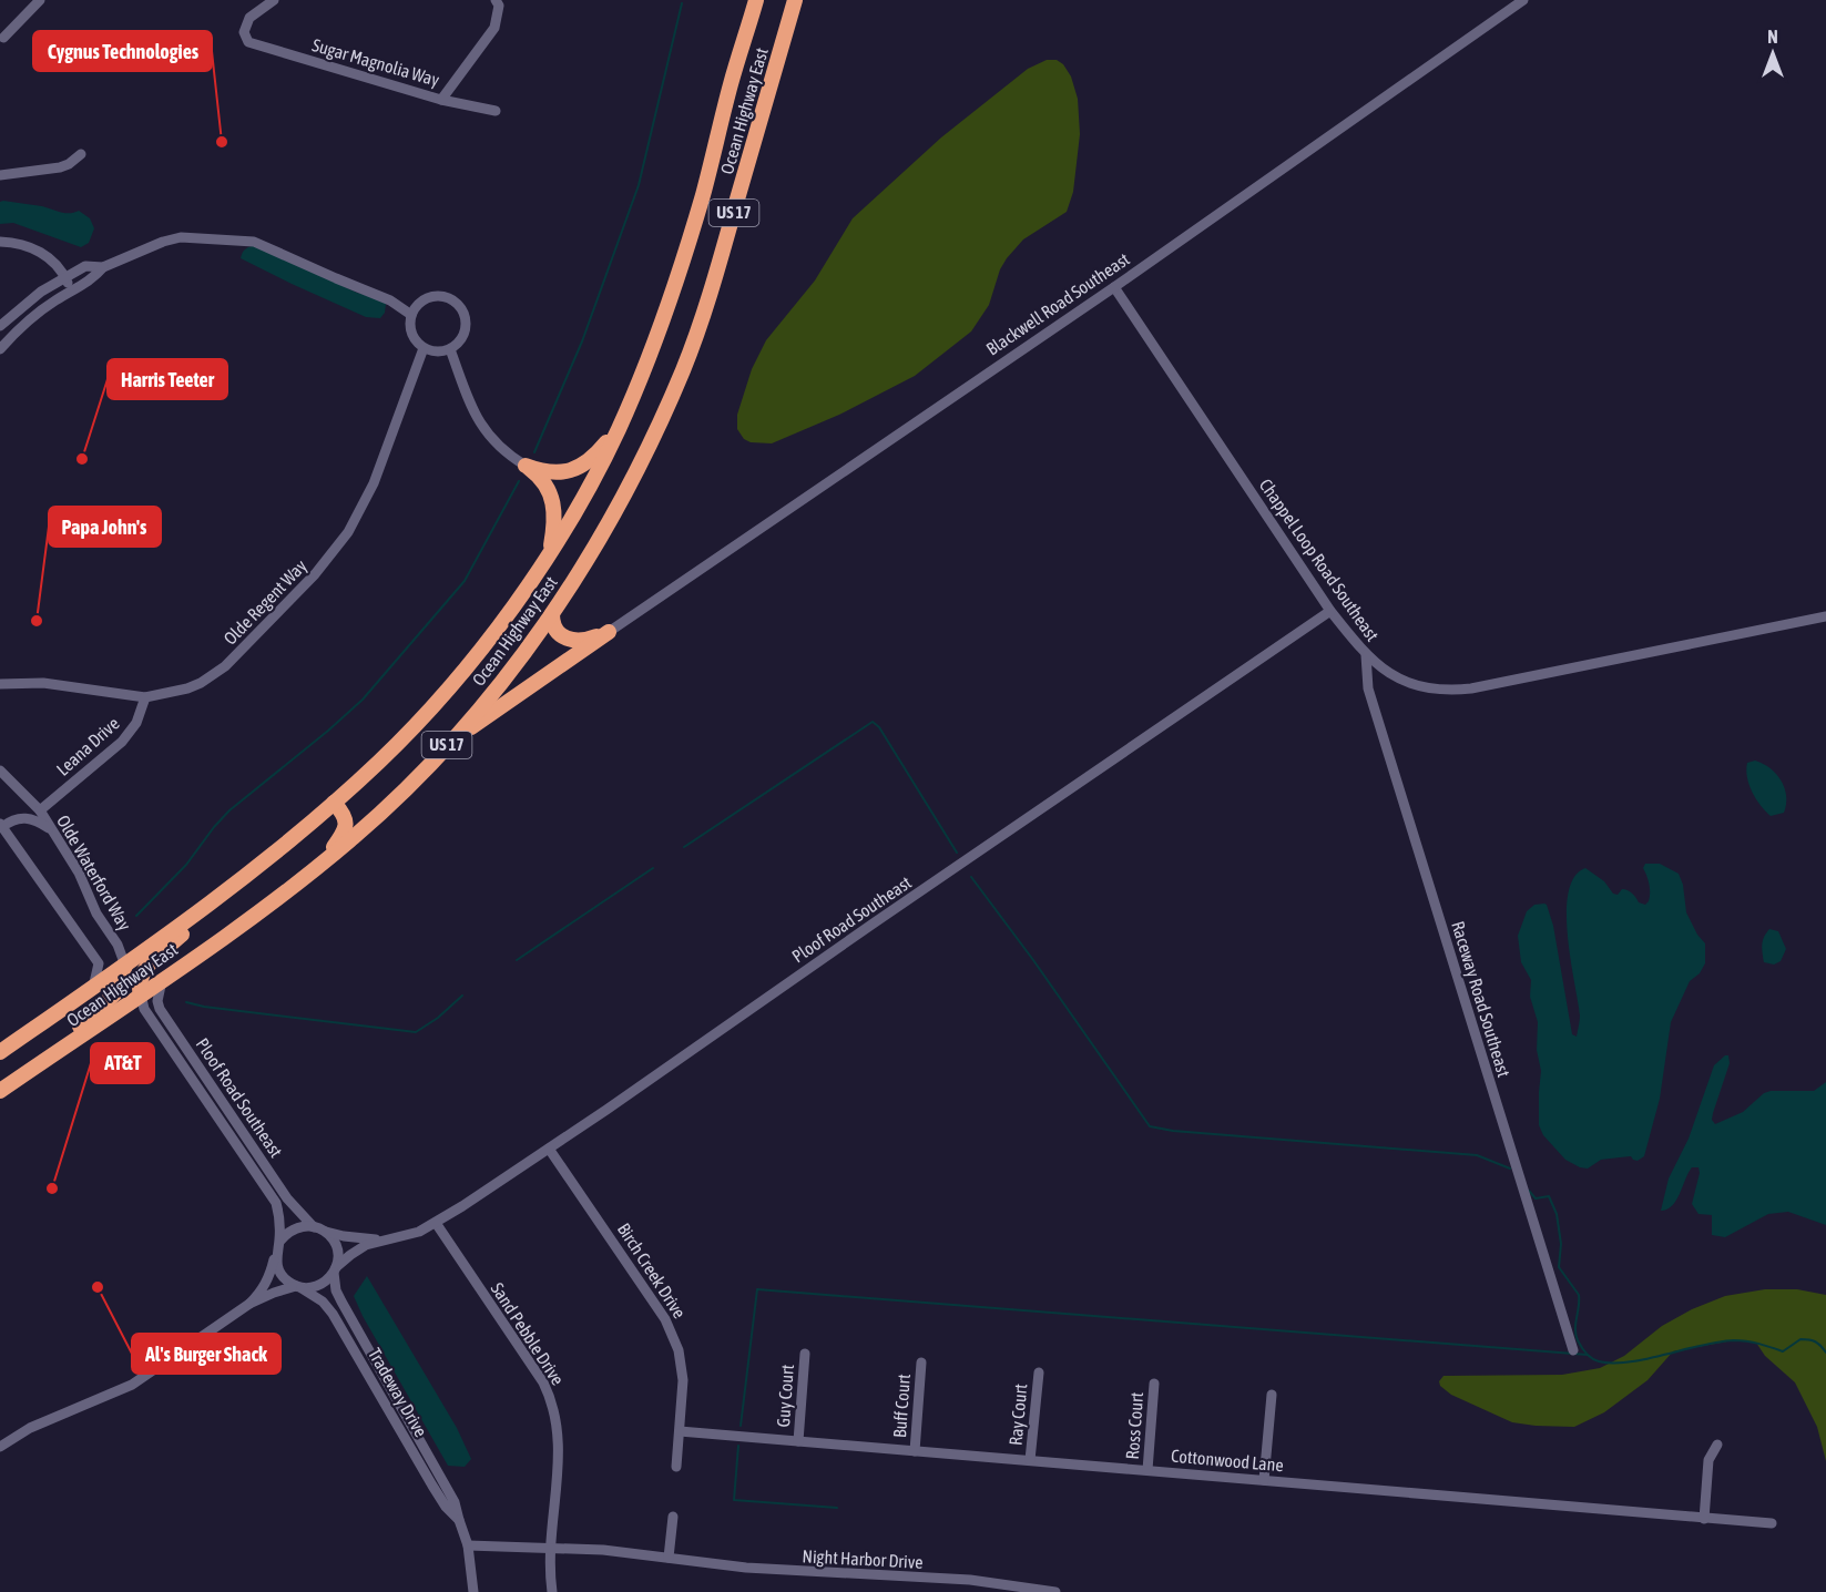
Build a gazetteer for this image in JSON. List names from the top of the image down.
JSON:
{
  "streets": {
    "highway": ["Ocean Highway East", "US 17"],
    "street": [
      "Sugar Magnolia Way",
      "Blackwell Road Southeast",
      "Chappel Loop Road Southeast",
      "Olde Regent Way",
      "Leana Drive",
      "Olde Waterford Way",
      "Ploof Road Southeast",
      "Raceway Road Southeast",
      "Birch Creek Drive",
      "Sand Pebble Drive",
      "Tradeway Drive",
      "Guy Court",
      "Buff Court",
      "Ray Court",
      "Ross Court",
      "Cottonwood Lane",
      "Night Harbor Drive"
    ]
  },
  "crossings": [
    ["Ocean Highway East", "Olde Waterford Way"],
    ["Ocean Highway East", "Ploof Road Southeast"],
    ["Blackwell Road Southeast", "Chappel Loop Road Southeast"],
    ["Chappel Loop Road Southeast", "Ploof Road Southeast"],
    ["Chappel Loop Road Southeast", "Raceway Road Southeast"],
    ["Olde Regent Way", "Leana Drive"],
    ["Leana Drive", "Olde Waterford Way"],
    ["Ploof Road Southeast", "Birch Creek Drive"],
    ["Ploof Road Southeast", "Sand Pebble Drive"],
    ["Ploof Road Southeast", "Tradeway Drive"],
    ["Birch Creek Drive", "Cottonwood Lane"],
    ["Sand Pebble Drive", "Night Harbor Drive"],
    ["Tradeway Drive", "Night Harbor Drive"],
    ["Guy Court", "Cottonwood Lane"],
    ["Buff Court", "Cottonwood Lane"],
    ["Ray Court", "Cottonwood Lane"],
    ["Ross Court", "Cottonwood Lane"]
  ],
  "places": [
    "Cygnus Technologies",
    "Harris Teeter",
    "Papa John's",
    "AT&T",
    "Al's Burger Shack"
  ],
  "north": "top"
}
